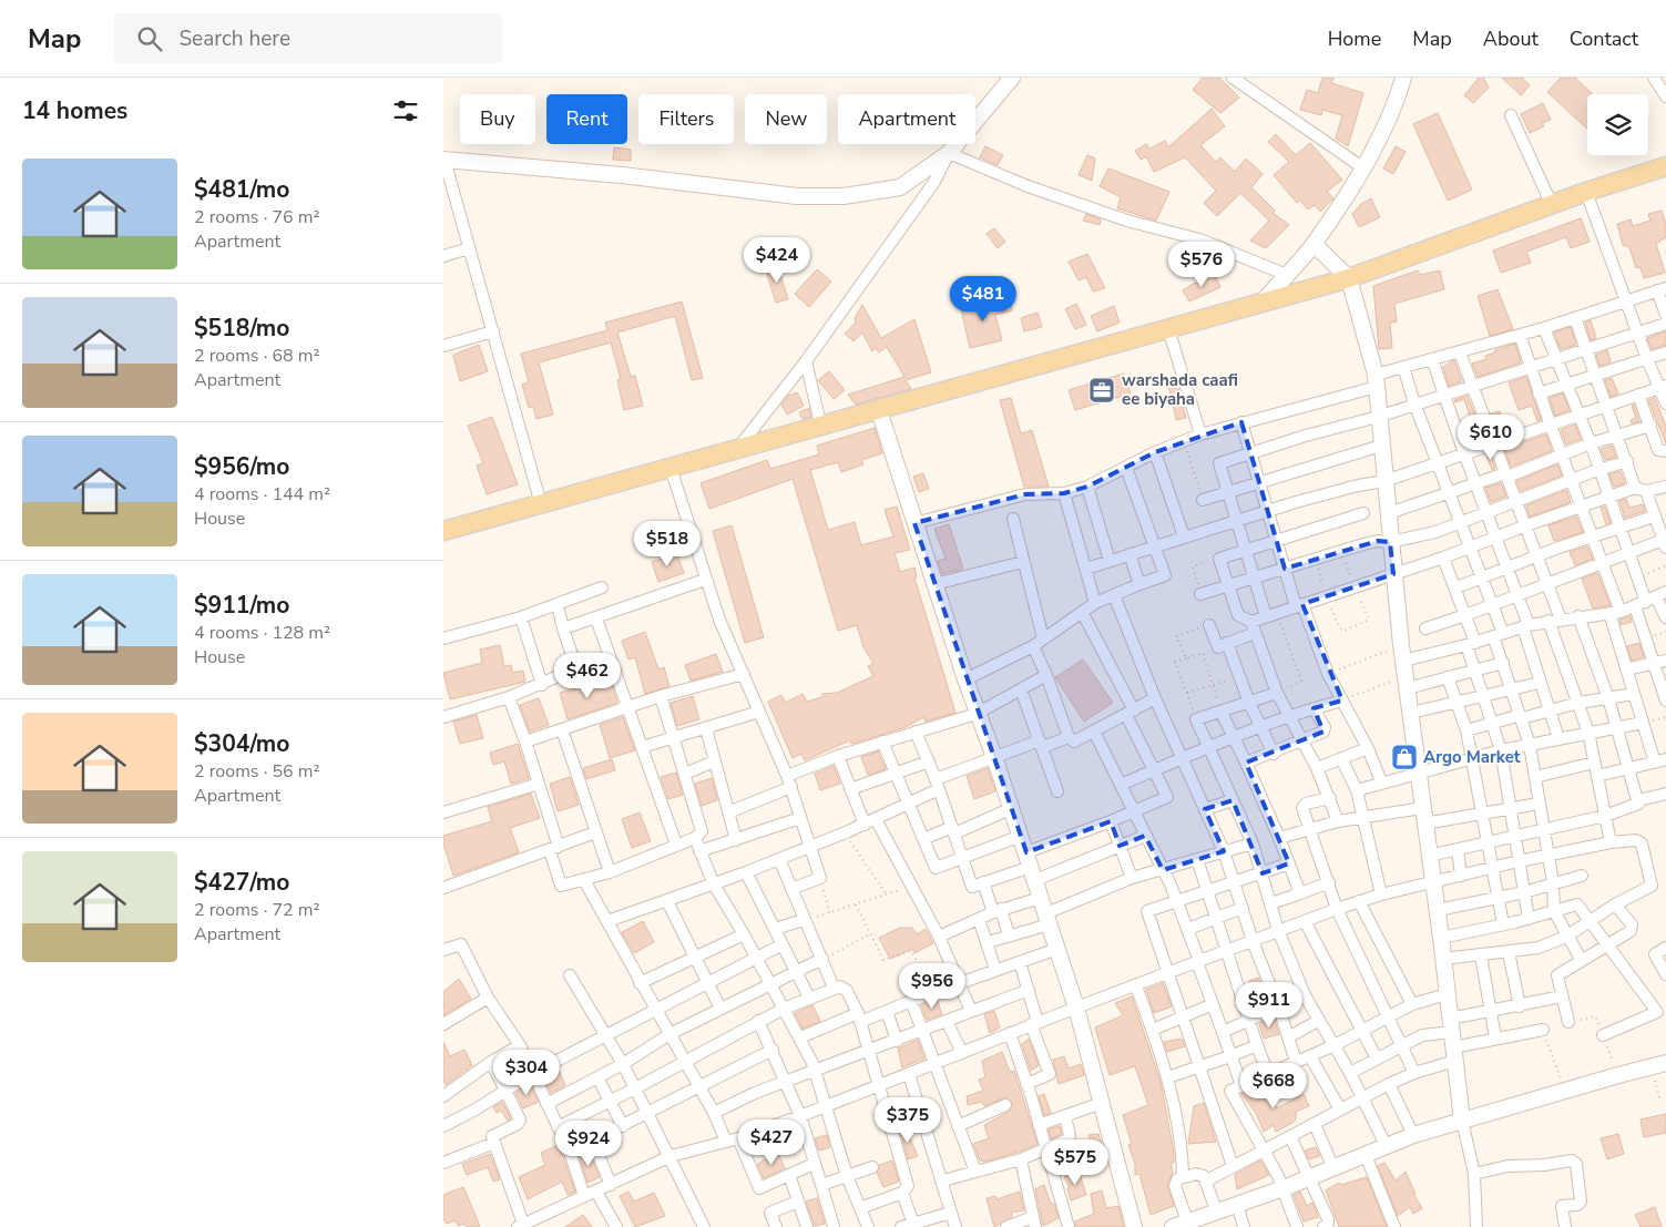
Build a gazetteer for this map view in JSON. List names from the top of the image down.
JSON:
{
  "places": {
    "office": ["warshada caafi ee biyaha"],
    "shop": ["Argo Market"]
  },
  "page": {
    "header": "Map",
    "search": "Search here",
    "nav": [
      "Home",
      "Map",
      "About",
      "Contact"
    ],
    "heading": "14 homes",
    "chip": [
      "Buy",
      "Rent",
      "Filters",
      "New",
      "Apartment"
    ],
    "list": [
      {
        "name": "$481/mo",
        "note": "2 rooms · 76 m² · Apartment"
      },
      {
        "name": "$518/mo",
        "note": "2 rooms · 68 m² · Apartment"
      },
      {
        "name": "$956/mo",
        "note": "4 rooms · 144 m² · House"
      },
      {
        "name": "$911/mo",
        "note": "4 rooms · 128 m² · House"
      },
      {
        "name": "$304/mo",
        "note": "2 rooms · 56 m² · Apartment"
      },
      {
        "name": "$427/mo",
        "note": "2 rooms · 72 m² · Apartment"
      }
    ],
    "price": [
      "$424",
      "$576",
      "$481",
      "$610",
      "$518",
      "$462",
      "$956",
      "$911",
      "$304",
      "$668",
      "$375",
      "$427",
      "$924",
      "$575"
    ]
  }
}
